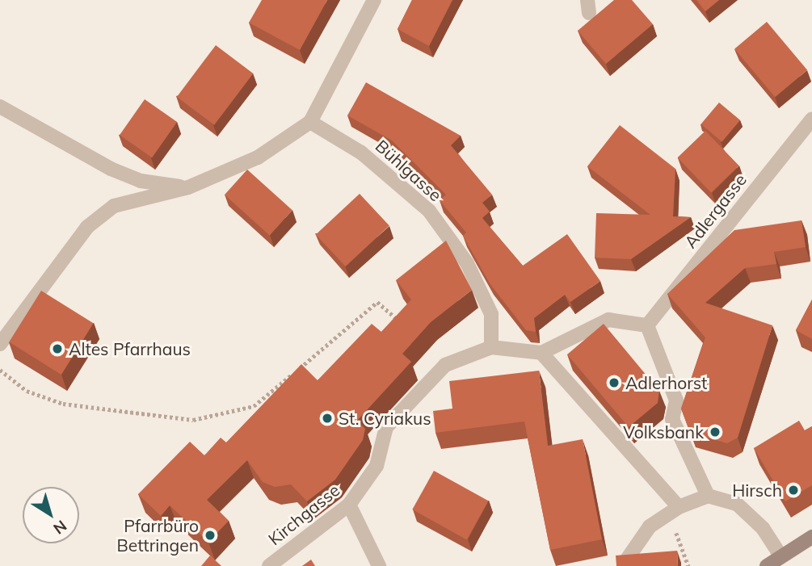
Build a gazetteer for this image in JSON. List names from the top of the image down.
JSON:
{
  "streets": {
    "street": ["Bühlgasse", "Adlergasse", "Kirchgasse"]
  },
  "crossings": [
    ["Bühlgasse", "Kirchgasse"]
  ],
  "places": [
    "Altes Pfarrhaus",
    "Adlerhorst",
    "St. Cyriakus",
    "Volksbank",
    "Hirsch",
    "Pfarrbüro Bettringen"
  ],
  "north": "bottom right"
}
